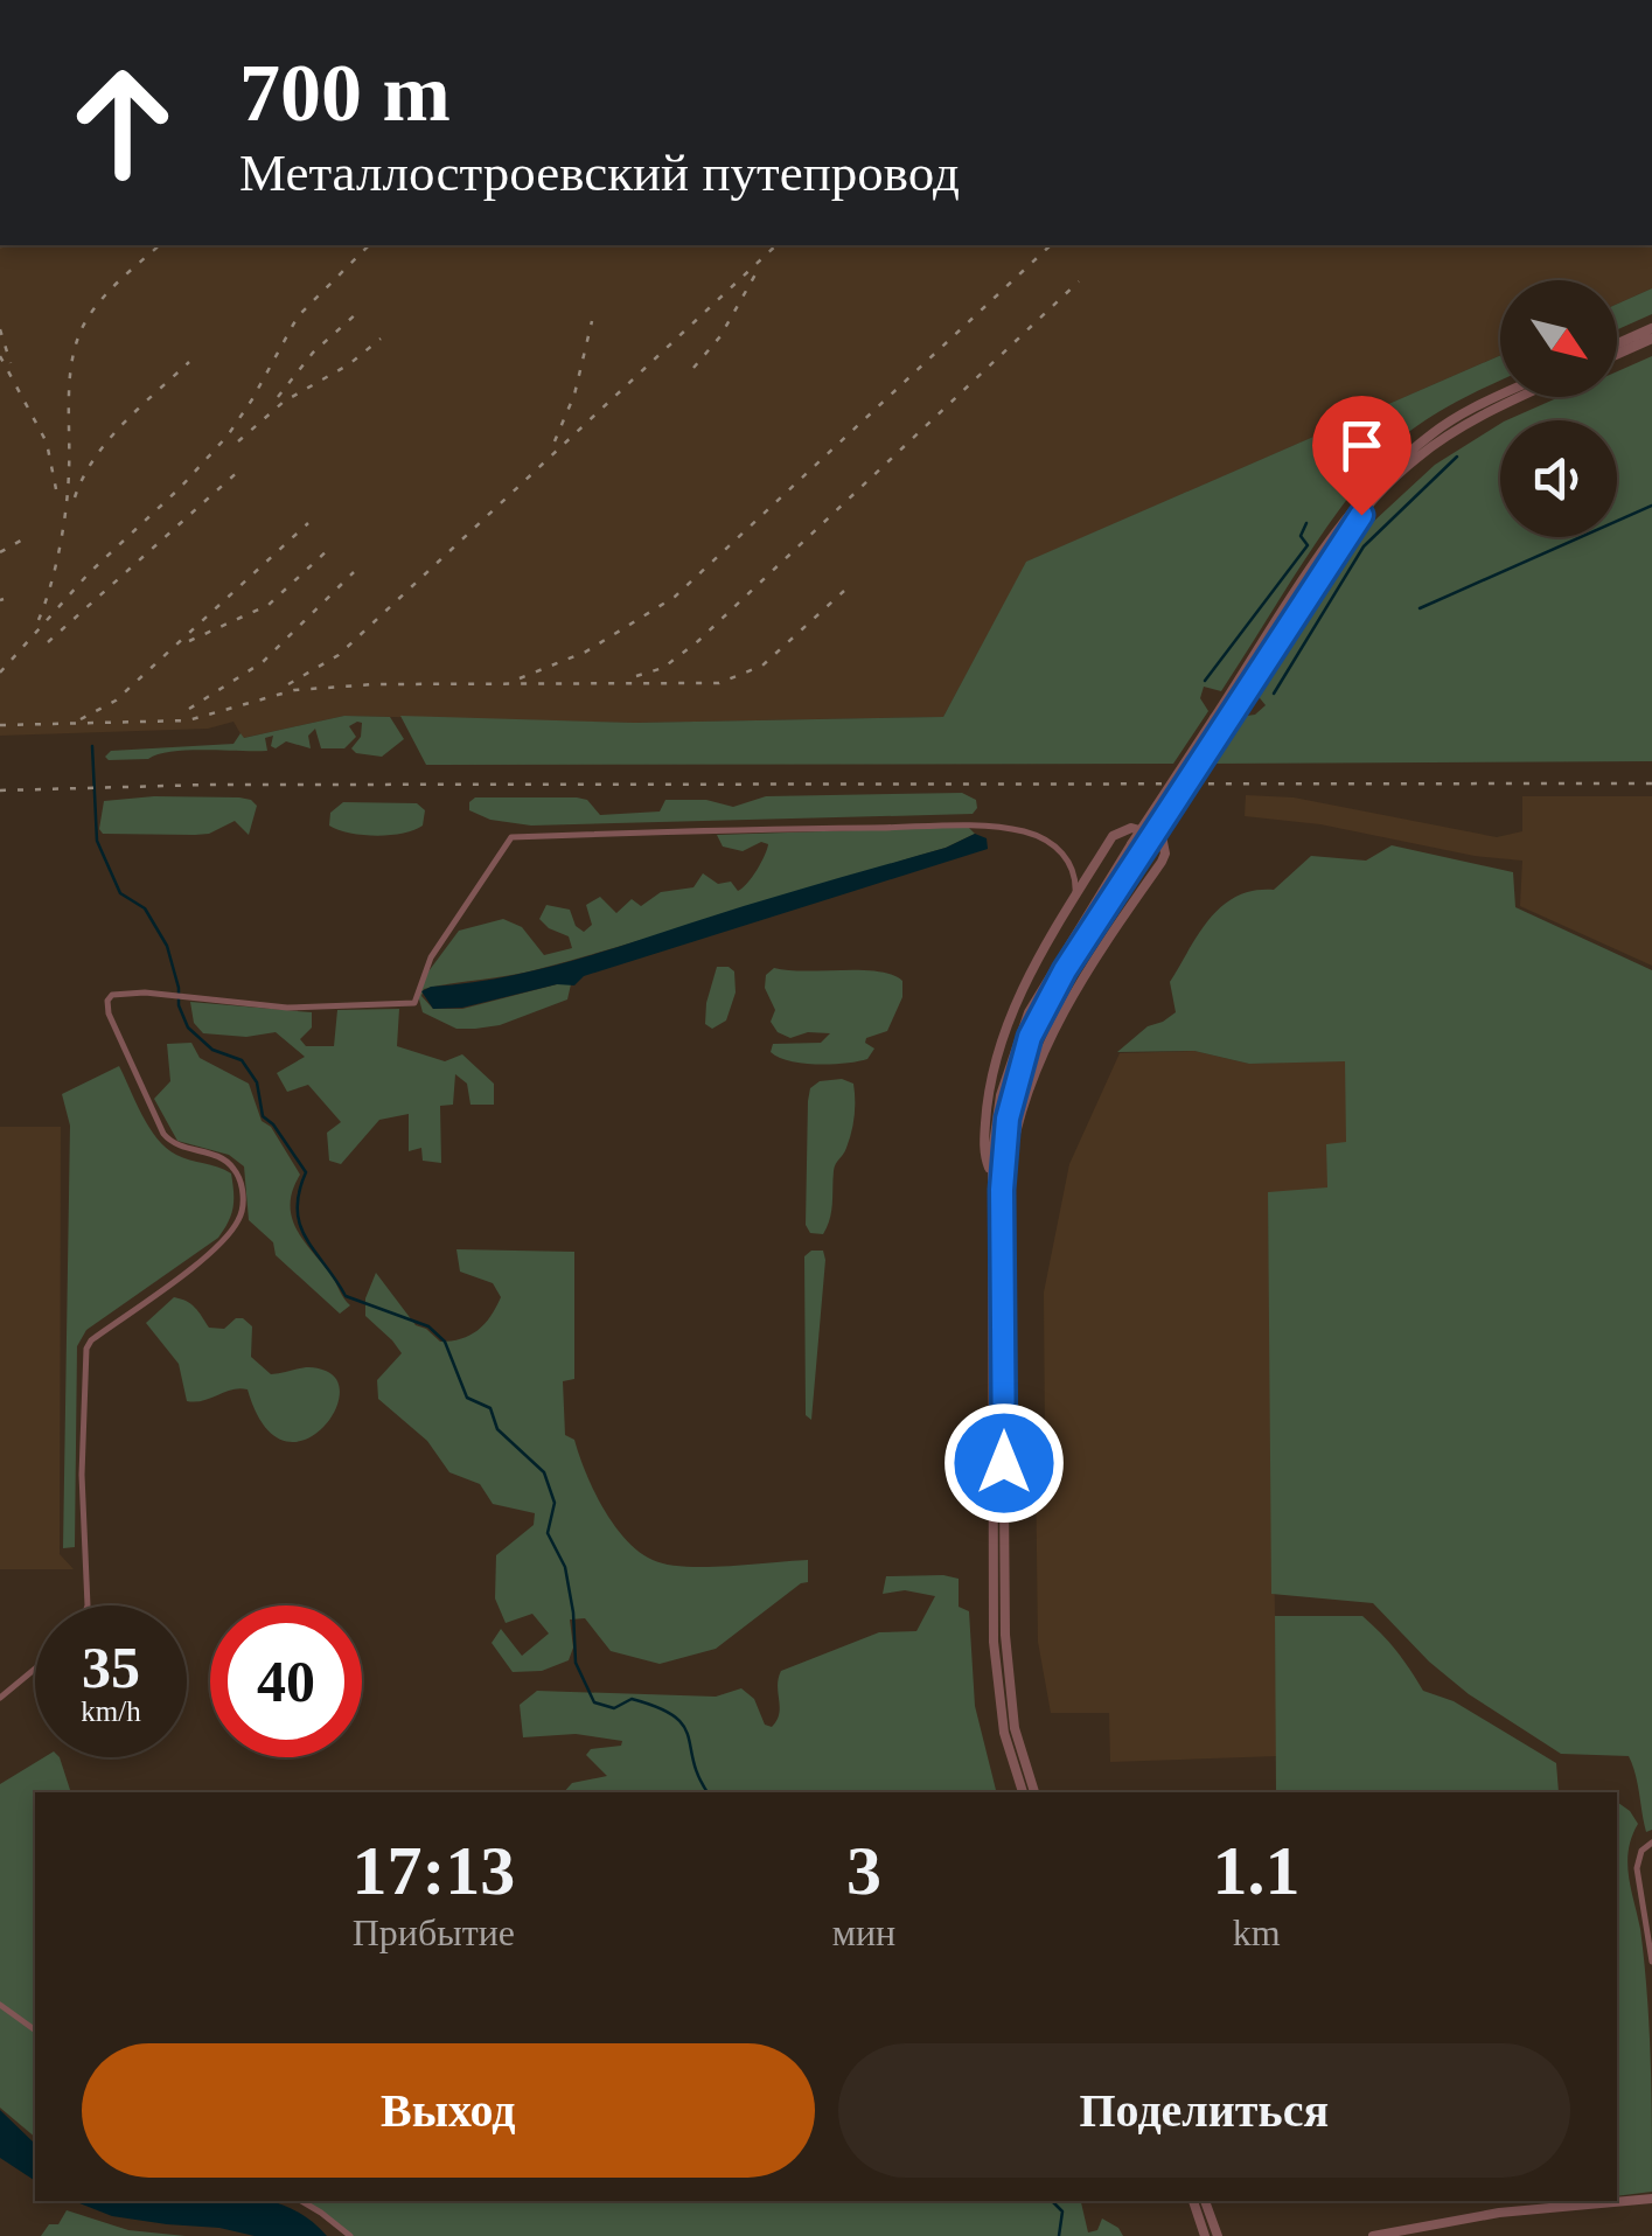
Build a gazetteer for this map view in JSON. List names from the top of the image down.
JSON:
{
  "north": "bottom right",
  "page": {
    "turn": ["700 m", "Металлостроевский путепровод"],
    "speed": "35 km/h",
    "limit": "40",
    "eta": [
      "17:13",
      "Прибытие",
      "3",
      "мин",
      "1.1",
      "km"
    ],
    "buttons": ["Выход", "Поделиться"]
  }
}
